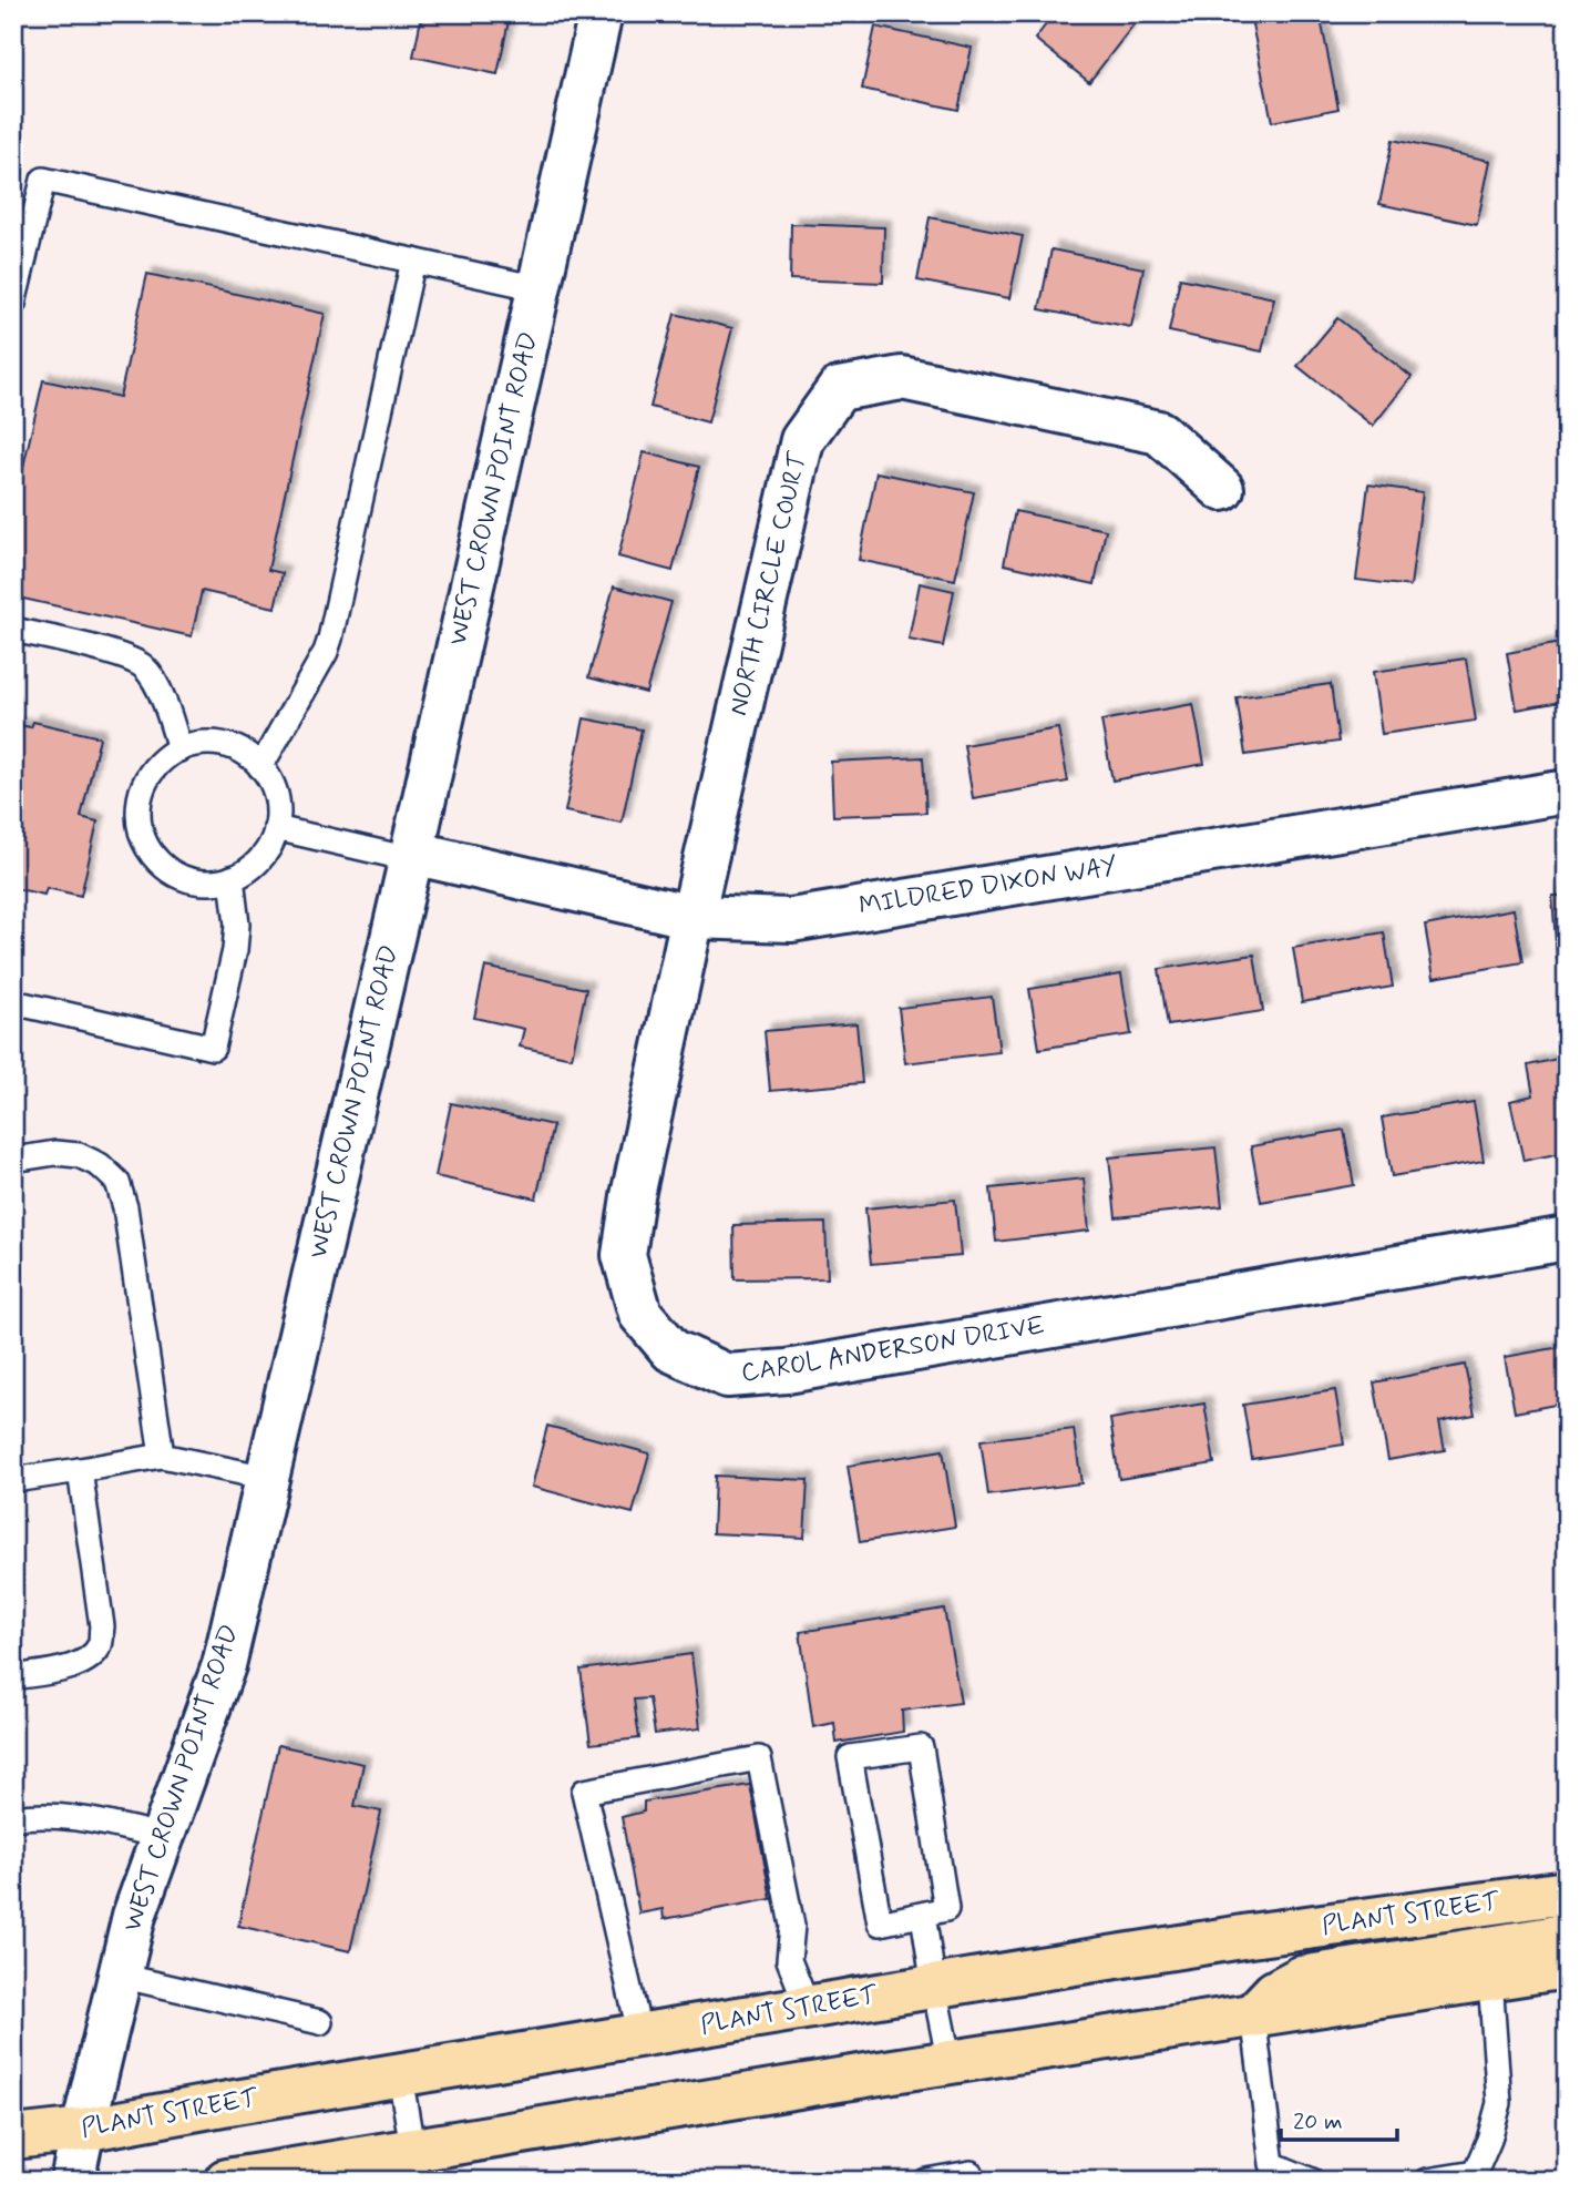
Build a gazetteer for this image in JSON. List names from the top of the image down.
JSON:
{
  "streets": {
    "main road": ["PLANT STREET"],
    "street": [
      "WEST CROWN POINT ROAD",
      "NORTH CIRCLE COURT",
      "MILDRED DIXON WAY",
      "CAROL ANDERSON DRIVE"
    ]
  },
  "crossings": [
    ["WEST CROWN POINT ROAD", "MILDRED DIXON WAY"],
    ["WEST CROWN POINT ROAD", "PLANT STREET"],
    ["NORTH CIRCLE COURT", "MILDRED DIXON WAY"],
    ["NORTH CIRCLE COURT", "CAROL ANDERSON DRIVE"],
    ["MILDRED DIXON WAY", "CAROL ANDERSON DRIVE"]
  ],
  "scale_bar": "20 m"
}
